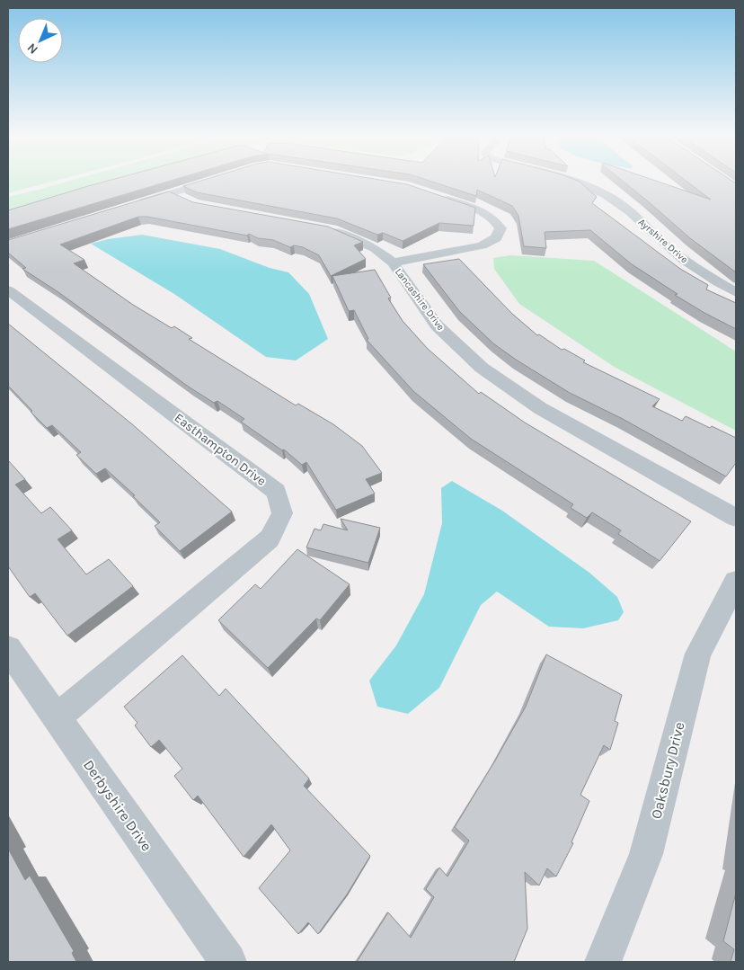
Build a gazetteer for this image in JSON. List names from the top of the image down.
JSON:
{
  "streets": {
    "street": [
      "Ayrshire Drive",
      "Lancashire Drive",
      "Easthampton Drive",
      "Oaksbury Drive",
      "Derbyshire Drive"
    ]
  },
  "crossings": [
    ["Easthampton Drive", "Derbyshire Drive"]
  ],
  "north": "bottom left"
}
